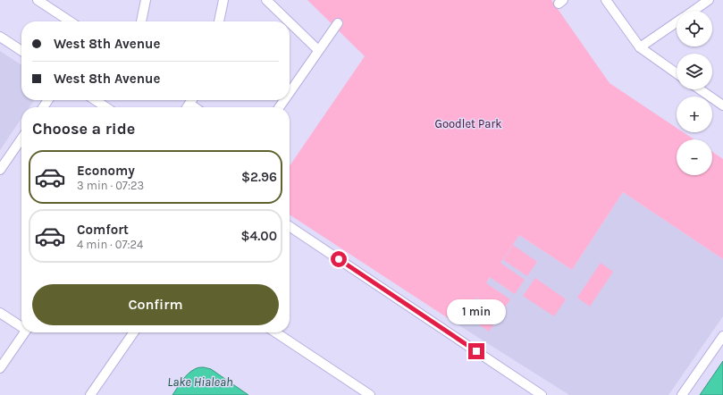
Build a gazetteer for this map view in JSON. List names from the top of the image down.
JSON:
{
  "water": ["Lake Hialeah"],
  "parks": ["Goodlet Park"],
  "page": {
    "map_buttons": ["+", "−"],
    "banner": ["West 8th Avenue", "West 8th Avenue"],
    "heading": "Choose a ride",
    "list": [
      {
        "name": "Economy",
        "note": "3 min · 07:23",
        "value": "$2.96"
      },
      {
        "name": "Comfort",
        "note": "4 min · 07:24",
        "value": "$4.00"
      }
    ],
    "buttons": "Confirm",
    "bubble": "1 min"
  }
}
